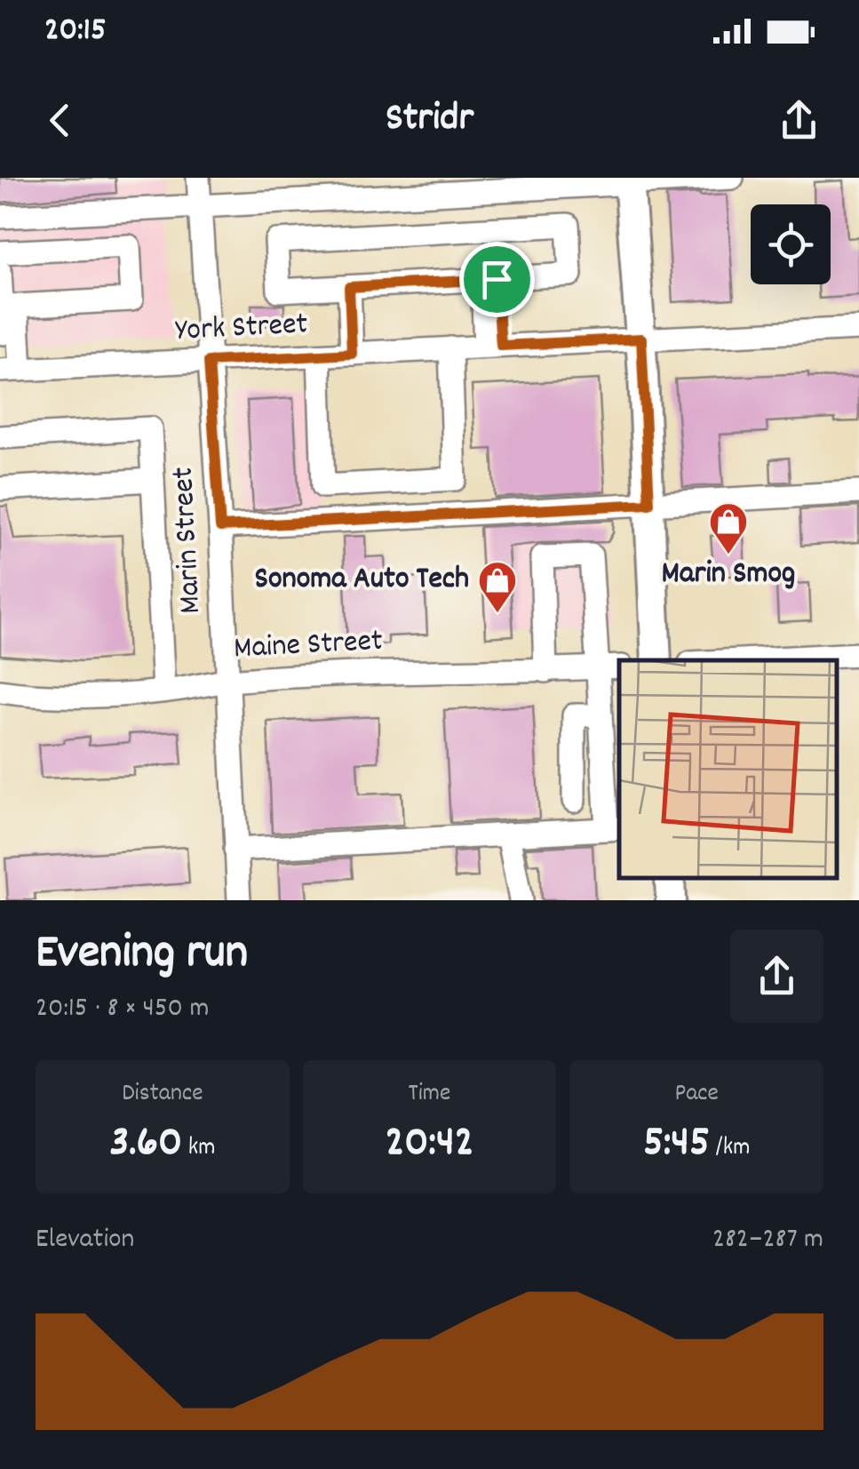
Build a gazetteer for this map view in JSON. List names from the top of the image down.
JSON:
{
  "streets": {
    "street": ["York Street", "Marin Street", "Maine Street"]
  },
  "crossings": [
    ["York Street", "Marin Street"],
    ["Marin Street", "Maine Street"]
  ],
  "places": {
    "shop": ["Marin Smog", "Sonoma Auto Tech"]
  },
  "page": {
    "status": "20:15",
    "header": "Stridr",
    "heading": ["Evening run", "20:15 · 8 × 450 m"],
    "stats": [
      ["Distance", "3.60 km"],
      ["Time", "20:42"],
      ["Pace", "5:45 /km"]
    ],
    "chart": ["Elevation", "282–287 m"]
  }
}
